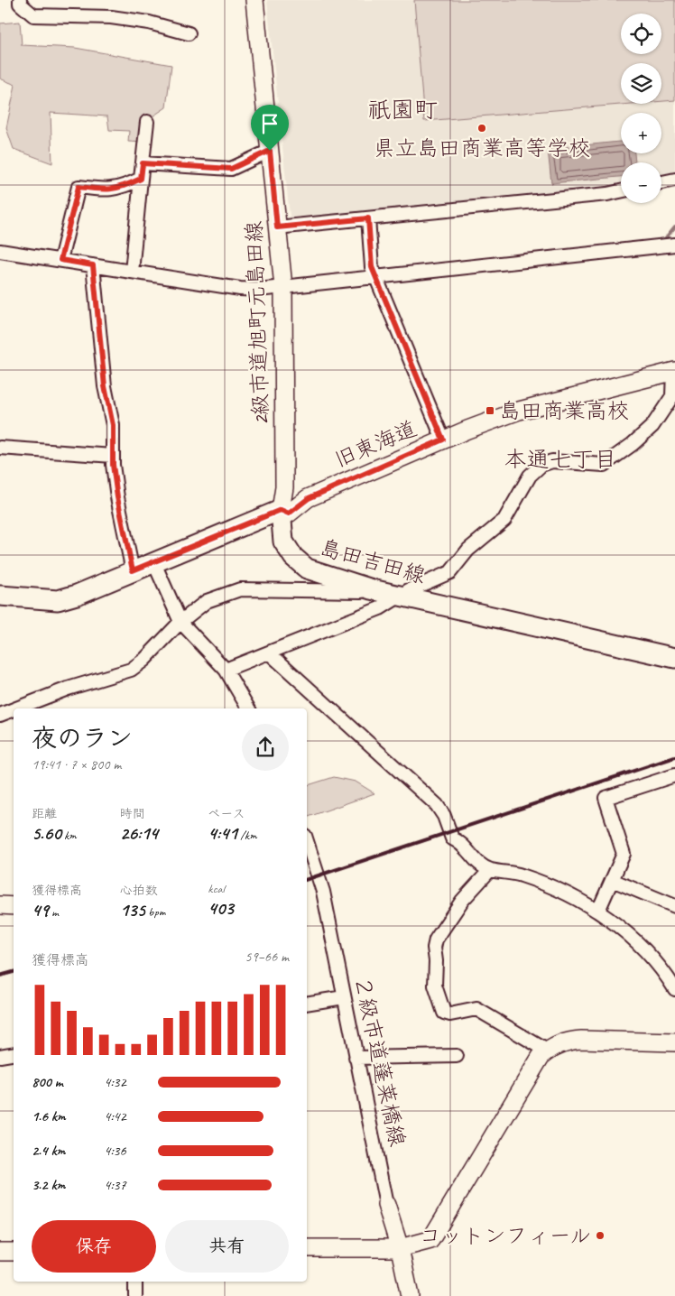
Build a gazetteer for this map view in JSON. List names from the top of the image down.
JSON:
{
  "streets": {
    "main road": ["島田吉田線"],
    "street": ["2級市道旭町元島田線", "旧東海道", "２級市道蓬莱橋線"]
  },
  "crossings": [
    ["2級市道旭町元島田線", "旧東海道"],
    ["2級市道旭町元島田線", "島田吉田線"],
    ["旧東海道", "島田吉田線"]
  ],
  "districts": ["祇園町", "本通七丁目"],
  "places": {
    "other": ["県立島田商業高等学校", "コットンフィール"],
    "transit": ["島田商業高校"]
  },
  "page": {
    "map_buttons": ["+", "−"],
    "heading": ["夜のラン", "19:41 · 7 × 800 m"],
    "stats": [
      ["距離", "5.60 km"],
      ["時間", "26:14"],
      ["ペース", "4:41 /km"],
      ["獲得標高", "49 m"],
      ["心拍数", "135 bpm"],
      ["kcal", "403"]
    ],
    "chart": ["獲得標高", "59–66 m"],
    "list": [
      {
        "name": "800 m",
        "note": "4:32"
      },
      {
        "name": "1.6 km",
        "note": "4:42"
      },
      {
        "name": "2.4 km",
        "note": "4:36"
      },
      {
        "name": "3.2 km",
        "note": "4:37"
      }
    ],
    "buttons": ["保存", "共有"]
  }
}
